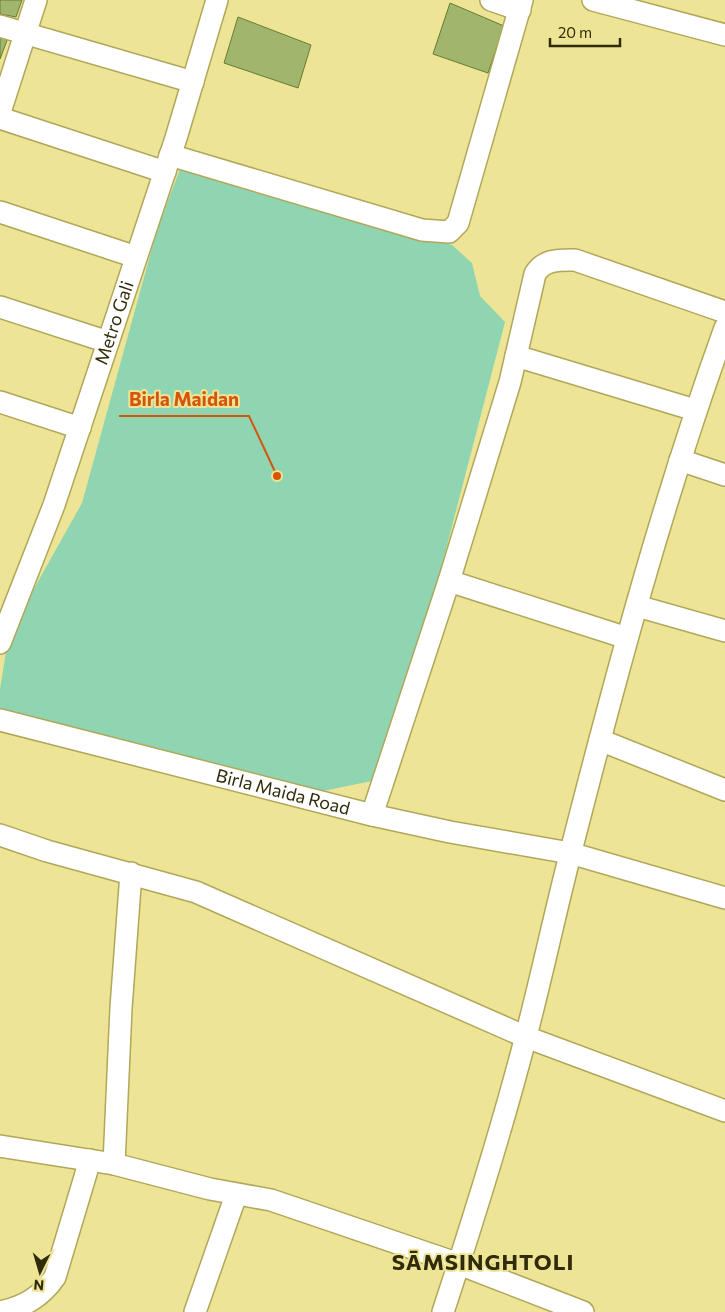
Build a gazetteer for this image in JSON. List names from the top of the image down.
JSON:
{
  "streets": {
    "street": ["Metro Gali", "Birla Maida Road"]
  },
  "districts": ["SĀMSINGHTOLI"],
  "places": ["Birla Maidan"],
  "scale_bar": "20 m",
  "north": "bottom"
}
